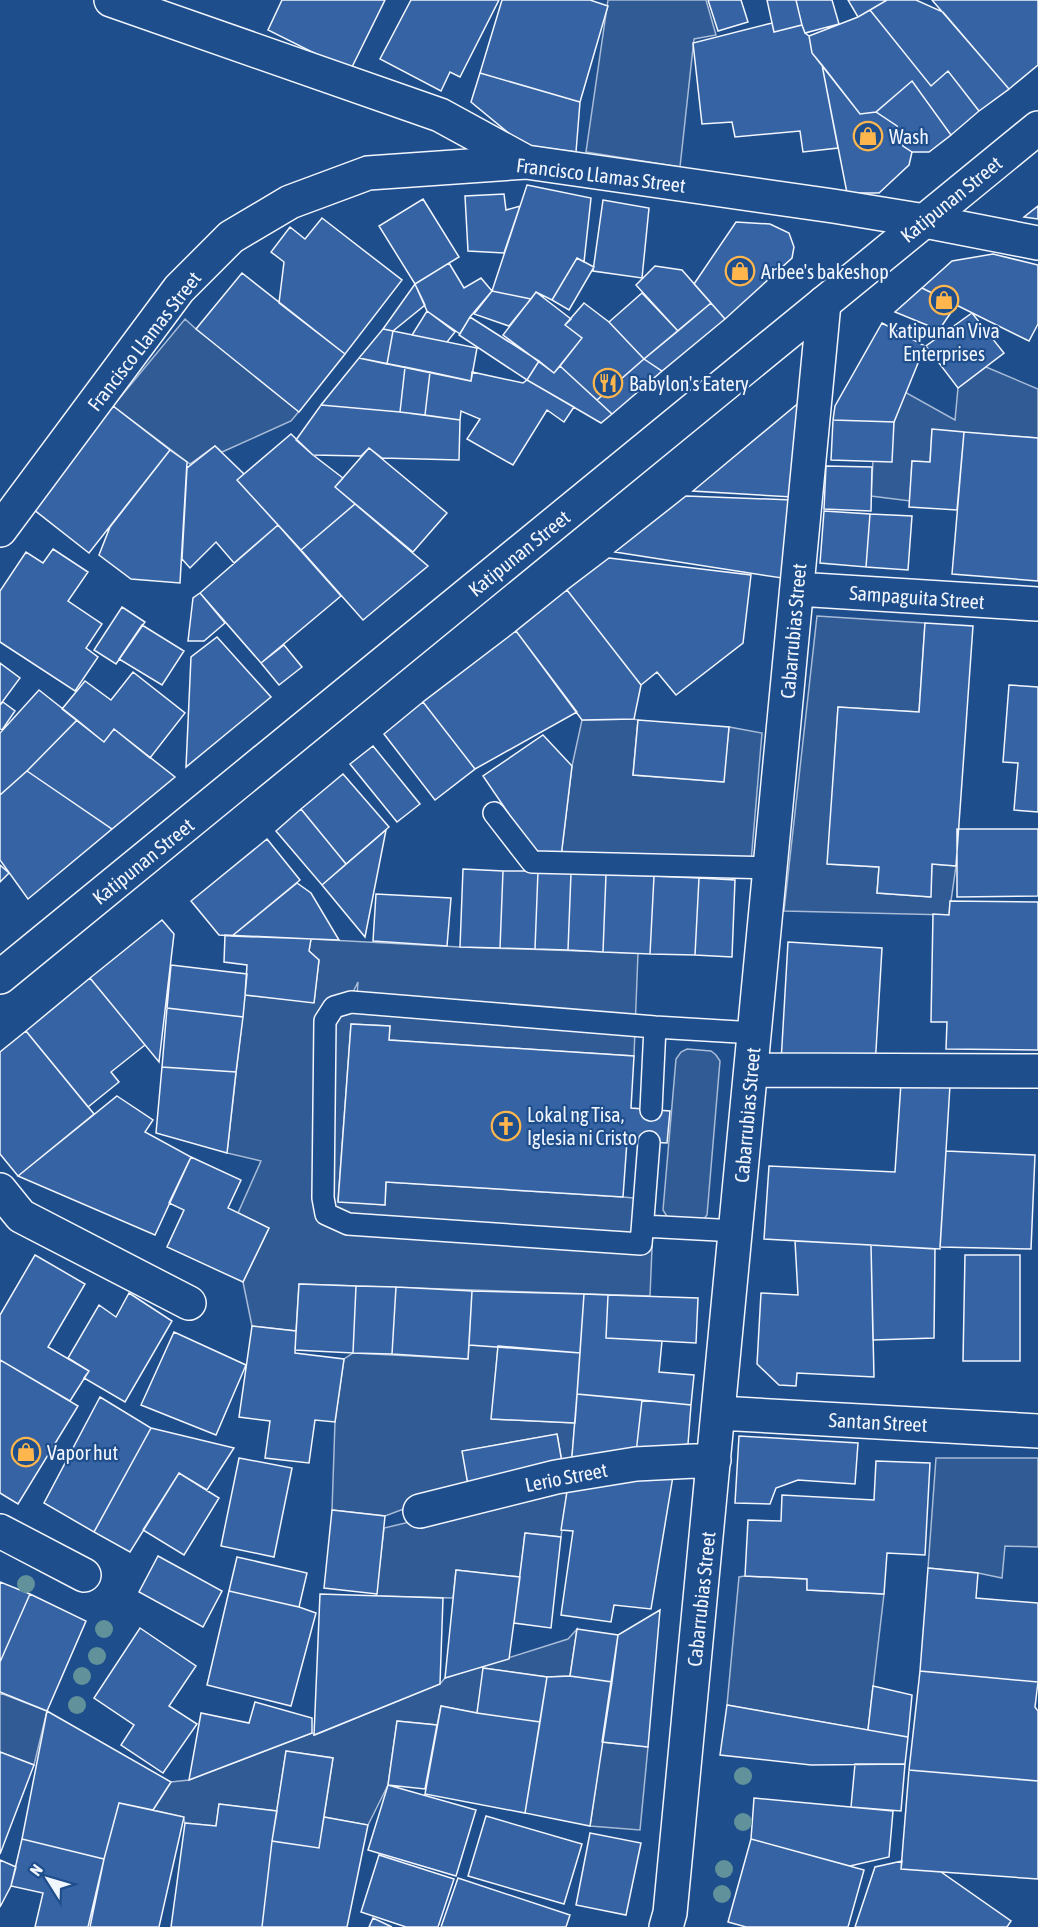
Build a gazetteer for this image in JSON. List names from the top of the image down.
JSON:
{
  "streets": {
    "street": [
      "Francisco Llamas Street",
      "Katipunan Street",
      "Sampaguita Street",
      "Cabarrubias Street",
      "Santan Street",
      "Lerio Street"
    ]
  },
  "crossings": [
    ["Francisco Llamas Street", "Katipunan Street"],
    ["Katipunan Street", "Cabarrubias Street"],
    ["Sampaguita Street", "Cabarrubias Street"],
    ["Cabarrubias Street", "Santan Street"],
    ["Cabarrubias Street", "Lerio Street"]
  ],
  "places": {
    "shop": [
      "Wash",
      "Arbee's bakeshop",
      "Katipunan Viva Enterprises",
      "Vapor hut"
    ],
    "restaurant": ["Babylon's Eatery"],
    "church": ["Lokal ng Tisa, Iglesia ni Cristo"]
  },
  "north": "top left"
}
